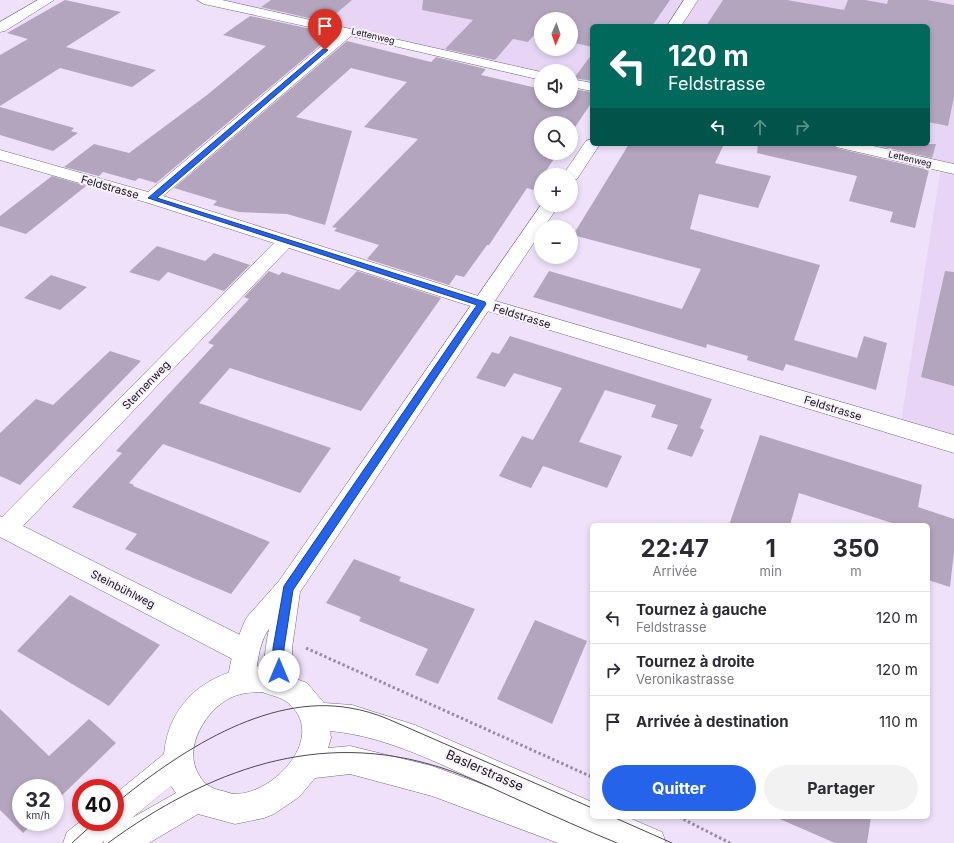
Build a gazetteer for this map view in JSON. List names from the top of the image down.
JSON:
{
  "streets": {
    "street": [
      "Lettenweg",
      "Feldstrasse",
      "Sternenweg",
      "Steinbühlweg",
      "Baslerstrasse"
    ]
  },
  "crossings": [
    ["Feldstrasse", "Sternenweg"],
    ["Sternenweg", "Steinbühlweg"]
  ],
  "north": "bottom",
  "page": {
    "map_buttons": ["+", "−"],
    "turn": ["120 m", "Feldstrasse"],
    "eta": [
      "22:47",
      "Arrivée",
      "1",
      "min",
      "350",
      "m"
    ],
    "list": [
      {
        "name": "Tournez à gauche",
        "note": "Feldstrasse",
        "value": "120 m"
      },
      {
        "name": "Tournez à droite",
        "note": "Veronikastrasse",
        "value": "120 m"
      },
      {
        "name": "Arrivée à destination",
        "value": "110 m"
      }
    ],
    "buttons": ["Quitter", "Partager"],
    "speed": "32 km/h",
    "limit": "40"
  }
}
